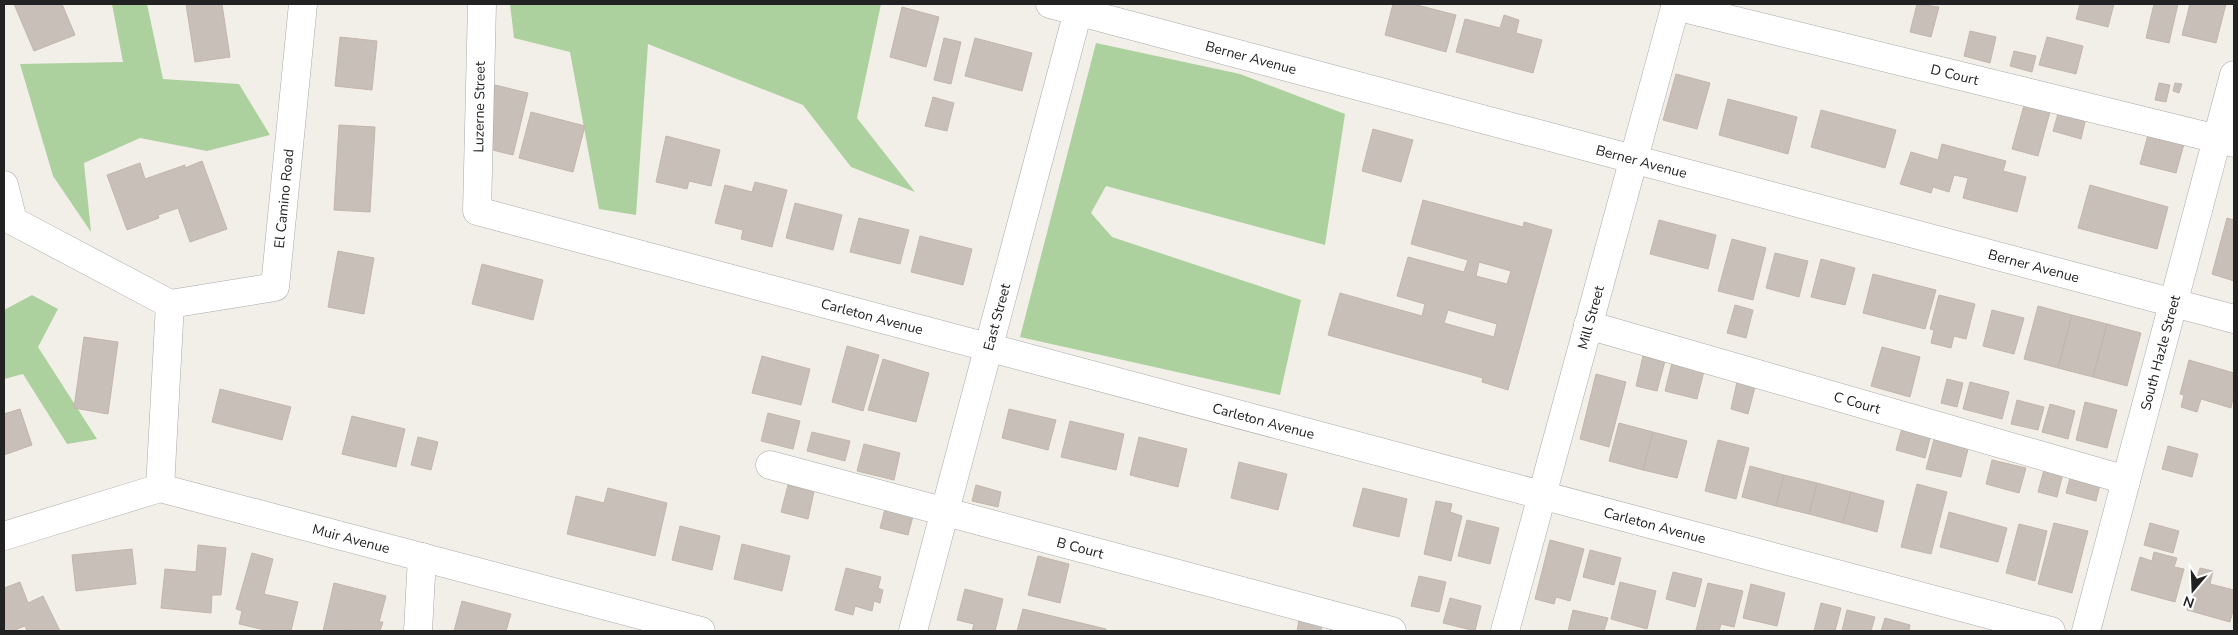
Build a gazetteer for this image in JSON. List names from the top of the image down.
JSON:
{
  "streets": {
    "street": [
      "Berner Avenue",
      "D Court",
      "Luzerne Street",
      "El Camino Road",
      "Carleton Avenue",
      "Mill Street",
      "East Street",
      "South Hazle Street",
      "C Court",
      "Muir Avenue",
      "B Court"
    ]
  },
  "crossings": [
    ["Berner Avenue", "Mill Street"],
    ["Berner Avenue", "East Street"],
    ["Berner Avenue", "South Hazle Street"],
    ["D Court", "Mill Street"],
    ["D Court", "South Hazle Street"],
    ["Luzerne Street", "Carleton Avenue"],
    ["Carleton Avenue", "Mill Street"],
    ["Carleton Avenue", "East Street"],
    ["Mill Street", "C Court"],
    ["East Street", "B Court"],
    ["South Hazle Street", "C Court"]
  ],
  "north": "bottom"
}
